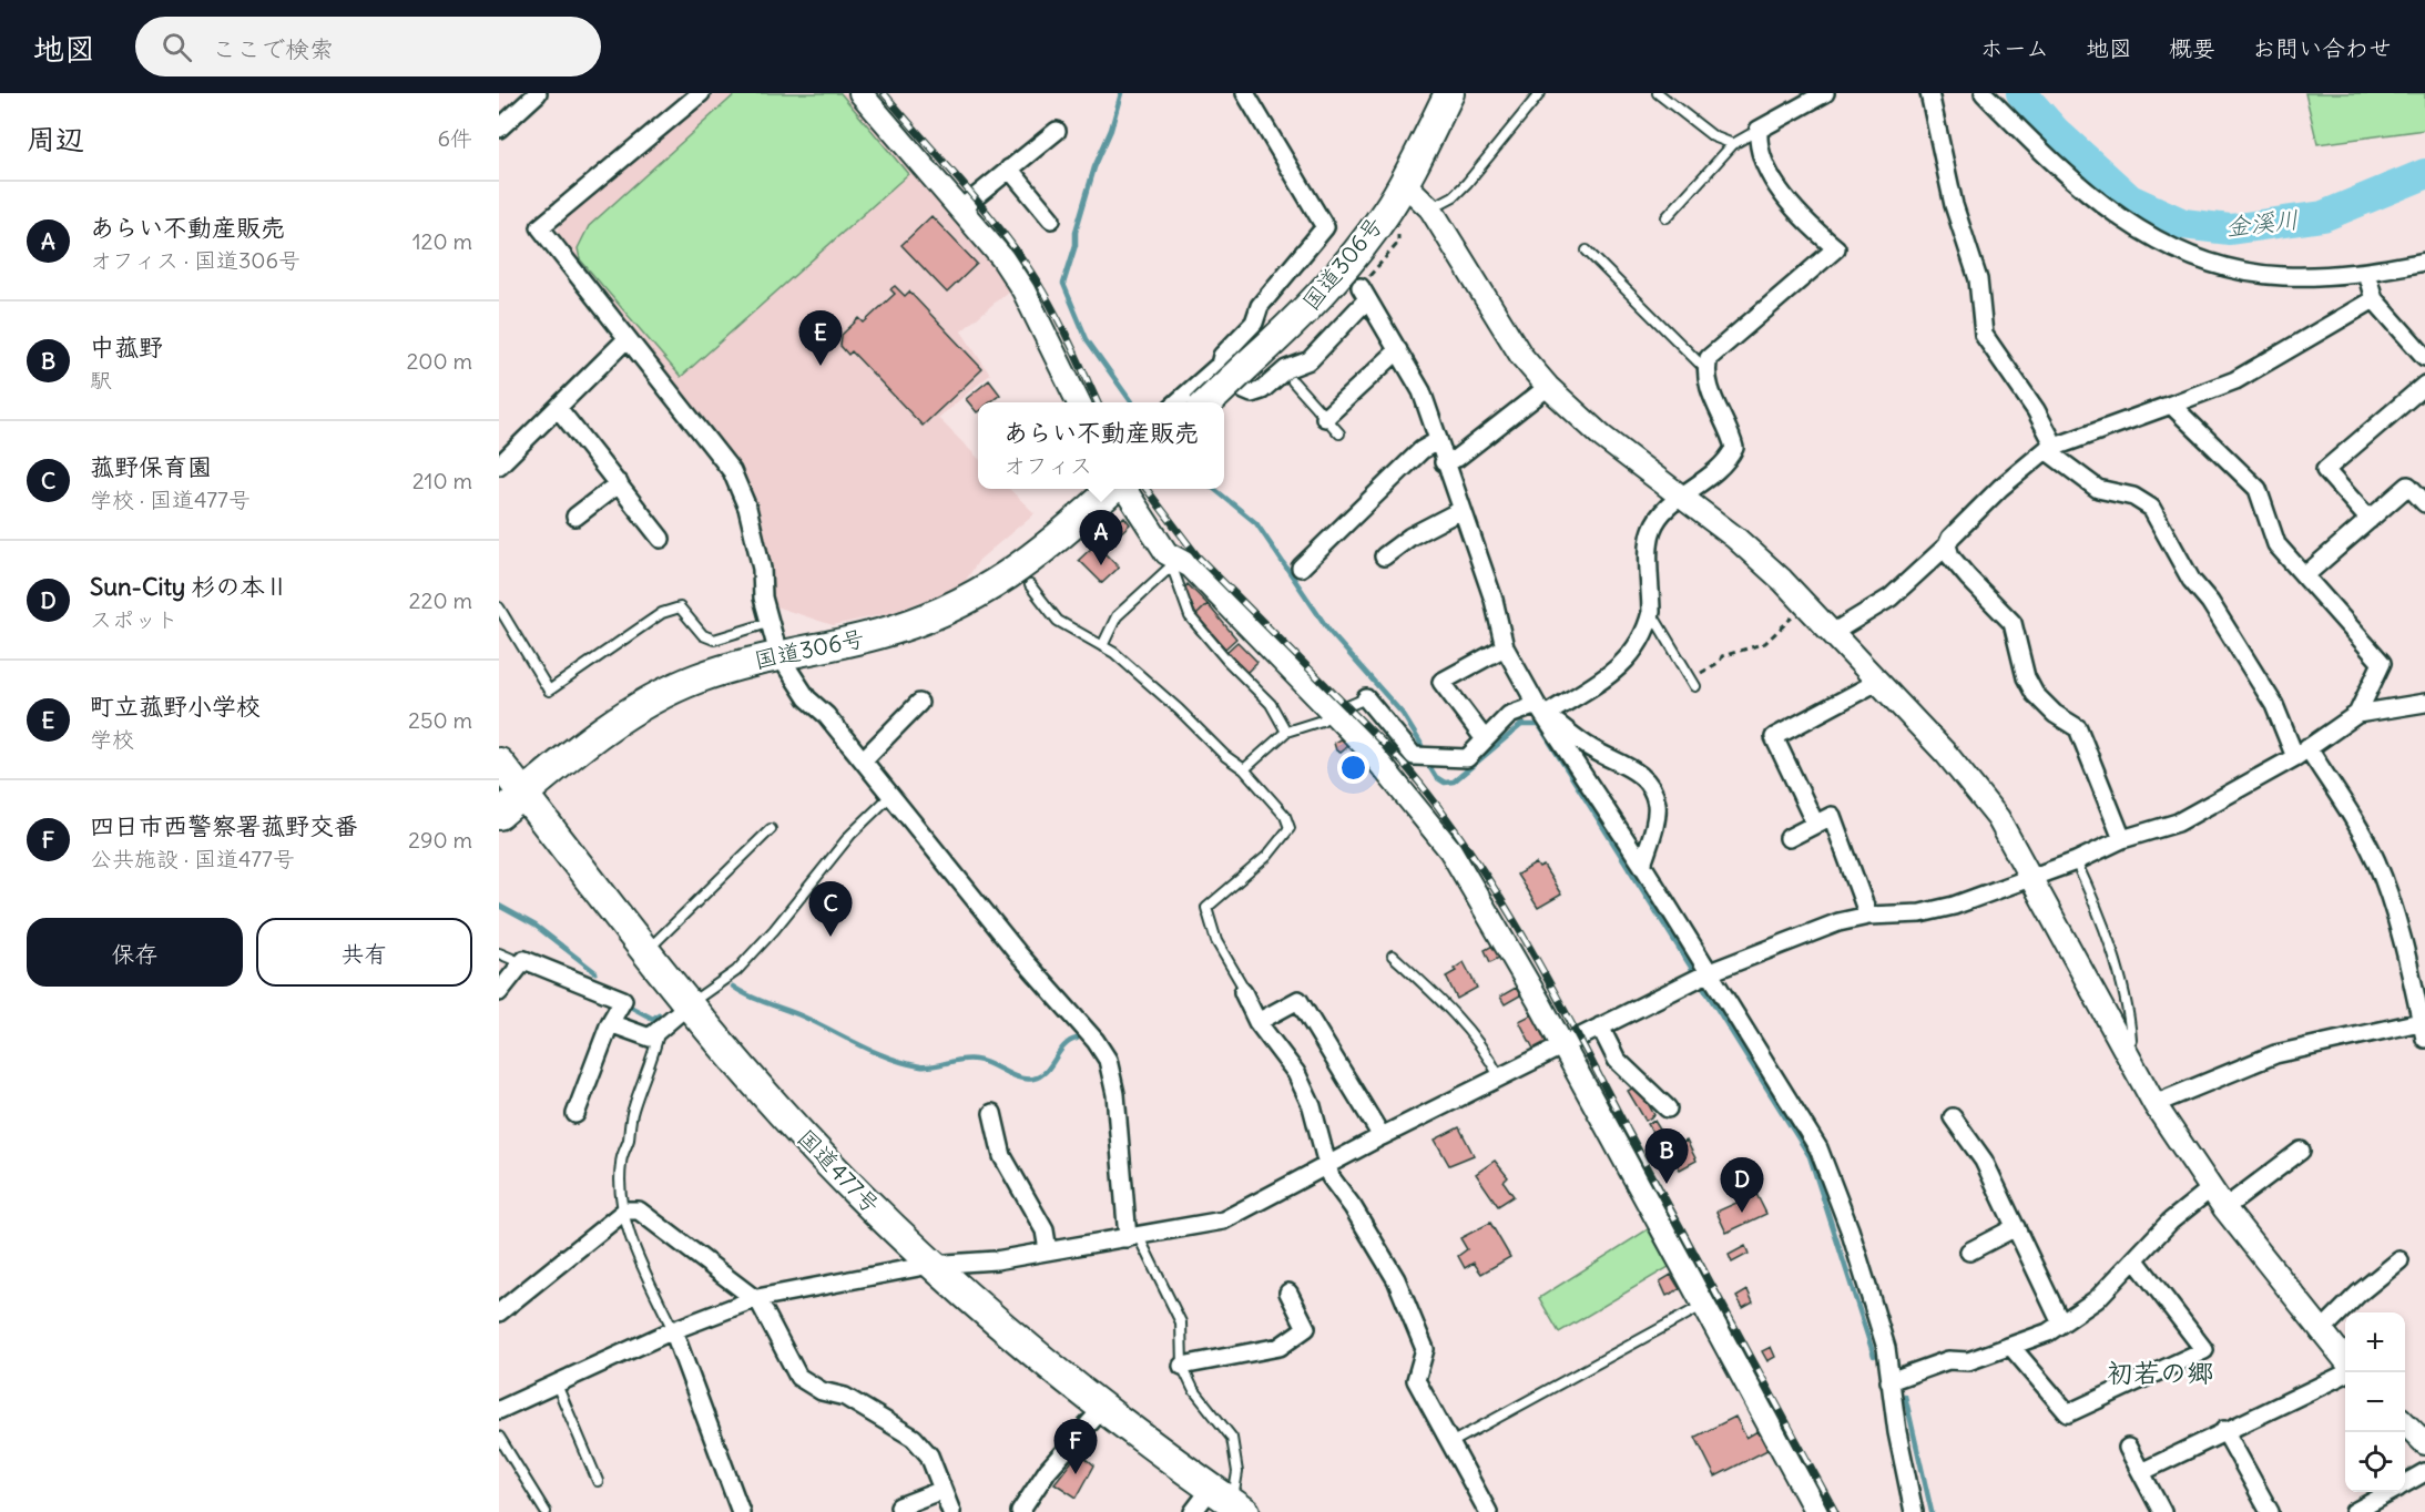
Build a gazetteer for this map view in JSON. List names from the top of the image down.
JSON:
{
  "streets": {
    "highway": ["国道306号", "国道477号"]
  },
  "crossings": [
    ["国道306号", "国道477号"]
  ],
  "districts": ["初若の郷"],
  "water": ["金溪川"],
  "page": {
    "header": "地図",
    "search": "ここで検索",
    "nav": [
      "ホーム",
      "地図",
      "概要",
      "お問い合わせ"
    ],
    "heading": ["周辺", "6件"],
    "list": [
      {
        "mark": "A",
        "name": "あらい不動産販売",
        "note": "オフィス · 国道306号",
        "value": "120 m"
      },
      {
        "mark": "B",
        "name": "中菰野",
        "note": "駅",
        "value": "200 m"
      },
      {
        "mark": "C",
        "name": "菰野保育園",
        "note": "学校 · 国道477号",
        "value": "210 m"
      },
      {
        "mark": "D",
        "name": "Sun-City 杉の本Ⅱ",
        "note": "スポット",
        "value": "220 m"
      },
      {
        "mark": "E",
        "name": "町立菰野小学校",
        "note": "学校",
        "value": "250 m"
      },
      {
        "mark": "F",
        "name": "四日市西警察署菰野交番",
        "note": "公共施設 · 国道477号",
        "value": "290 m"
      }
    ],
    "pins": [
      "E",
      "A",
      "C",
      "B",
      "D",
      "F"
    ],
    "popup": ["あらい不動産販売", "オフィス"],
    "buttons": ["保存", "共有"],
    "map_buttons": ["+", "−"]
  }
}
